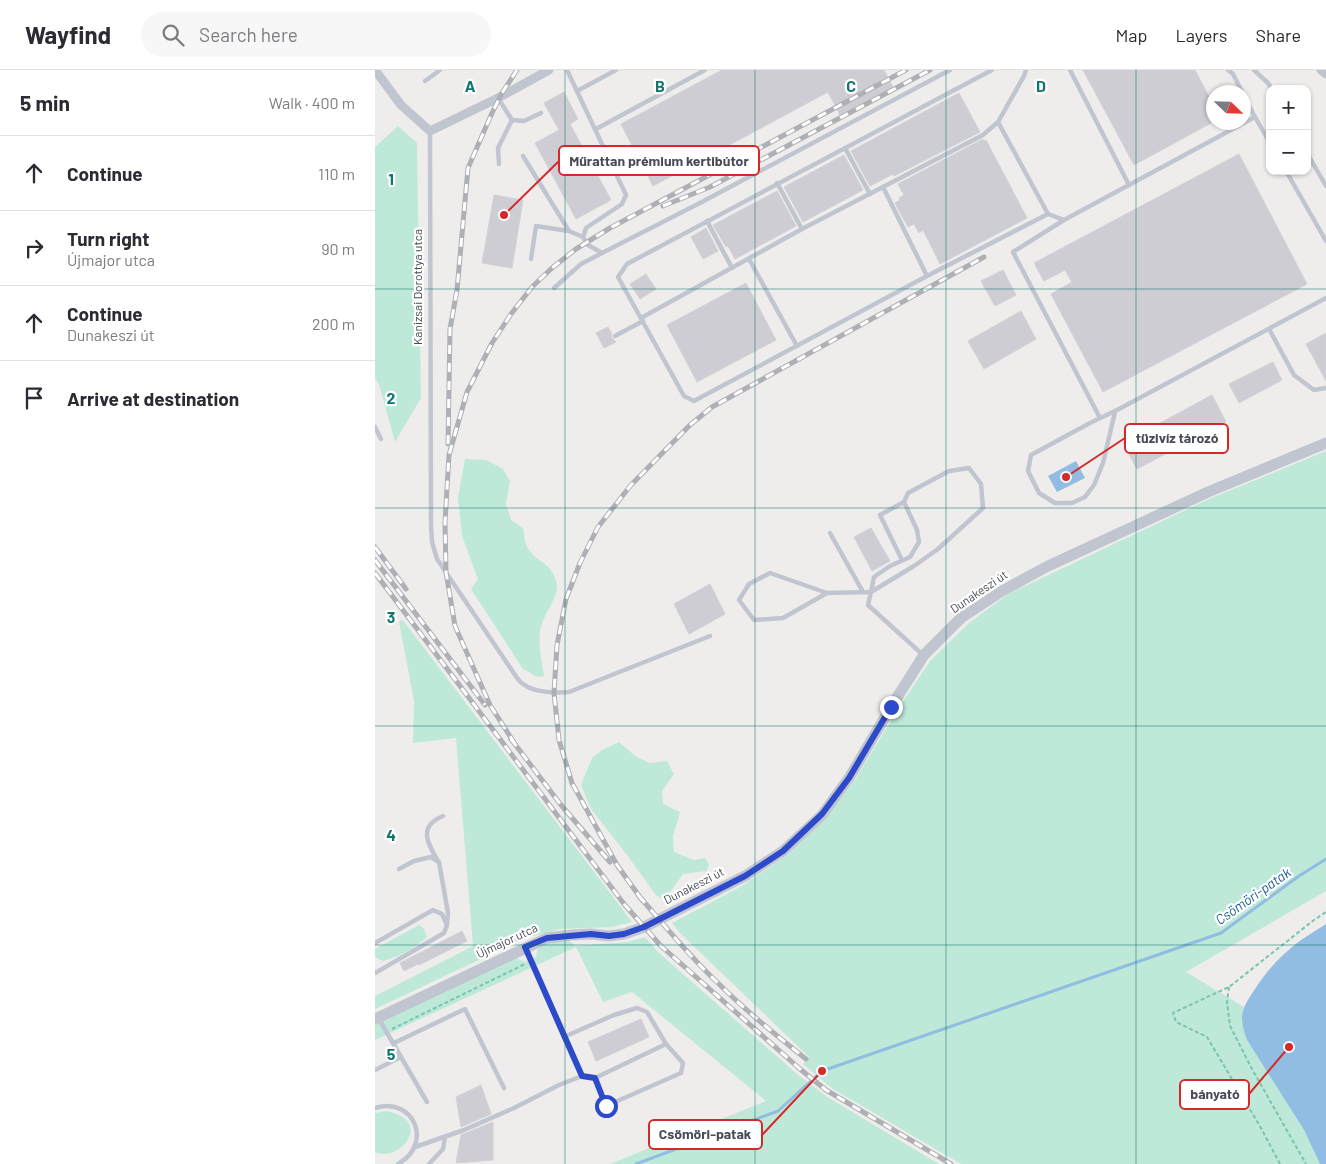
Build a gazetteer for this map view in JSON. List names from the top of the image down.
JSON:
{
  "streets": {
    "street": ["Dunakeszi út", "Újmajor utca"],
    "lane": ["Kanizsai Dorottya utca"]
  },
  "crossings": [
    ["Dunakeszi út", "Újmajor utca"]
  ],
  "water": ["Csömöri-patak"],
  "places": [
    "Műrattan prémium kertibútor",
    "tüzivíz tározó",
    "bányató",
    "Csömöri-patak"
  ],
  "north": "bottom right",
  "page": {
    "header": "Wayfind",
    "search": "Search here",
    "nav": ["Map", "Layers", "Share"],
    "heading": ["5 min", "Walk · 400 m"],
    "map_buttons": ["+", "−"],
    "list": [
      ["Continue", "110 m"],
      ["Turn right", "Újmajor utca", "90 m"],
      ["Continue", "Dunakeszi út", "200 m"],
      "Arrive at destination"
    ]
  },
  "grid": {
    "columns": [
      "A",
      "B",
      "C",
      "D"
    ],
    "rows": [
      "1",
      "2",
      "3",
      "4",
      "5"
    ]
  }
}
